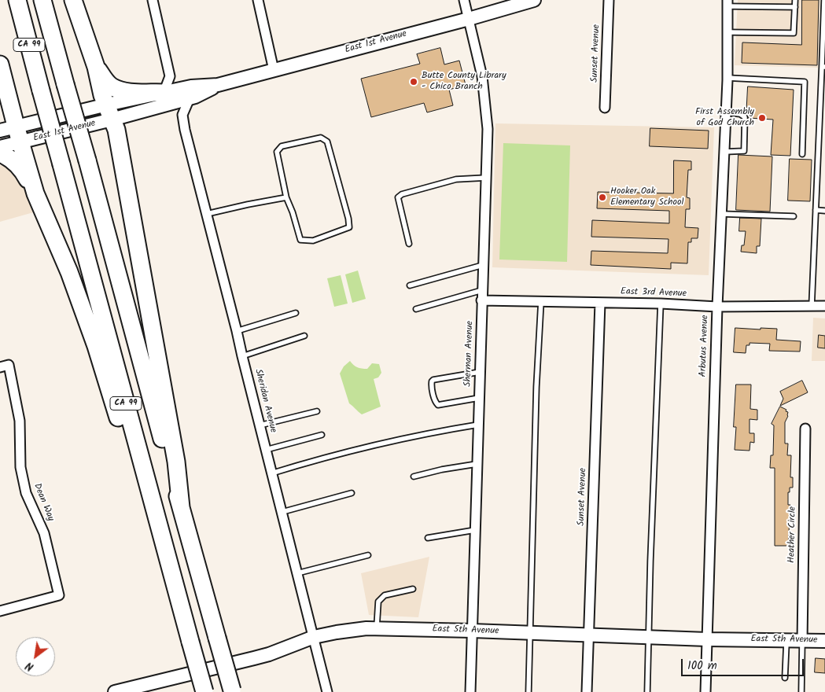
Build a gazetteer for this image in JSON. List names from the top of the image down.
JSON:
{
  "streets": {
    "highway": ["CA 99"],
    "street": [
      "East 1st Avenue",
      "Sunset Avenue",
      "East 3rd Avenue",
      "Arbutus Avenue",
      "Sherman Avenue",
      "Sheridan Avenue",
      "Dean Way",
      "Heather Circle",
      "East 5th Avenue"
    ]
  },
  "crossings": [
    ["East 1st Avenue", "Sherman Avenue"],
    ["Sunset Avenue", "East 3rd Avenue"],
    ["Sunset Avenue", "East 5th Avenue"],
    ["East 3rd Avenue", "Arbutus Avenue"],
    ["East 3rd Avenue", "Sherman Avenue"],
    ["Arbutus Avenue", "East 5th Avenue"],
    ["Sherman Avenue", "East 5th Avenue"],
    ["Sheridan Avenue", "East 5th Avenue"],
    ["Heather Circle", "East 5th Avenue"]
  ],
  "places": ["Butte County Library - Chico Branch", "First Assembly of God Church", "Hooker Oak Elementary School"],
  "scale_bar": "100 m",
  "north": "bottom left"
}
